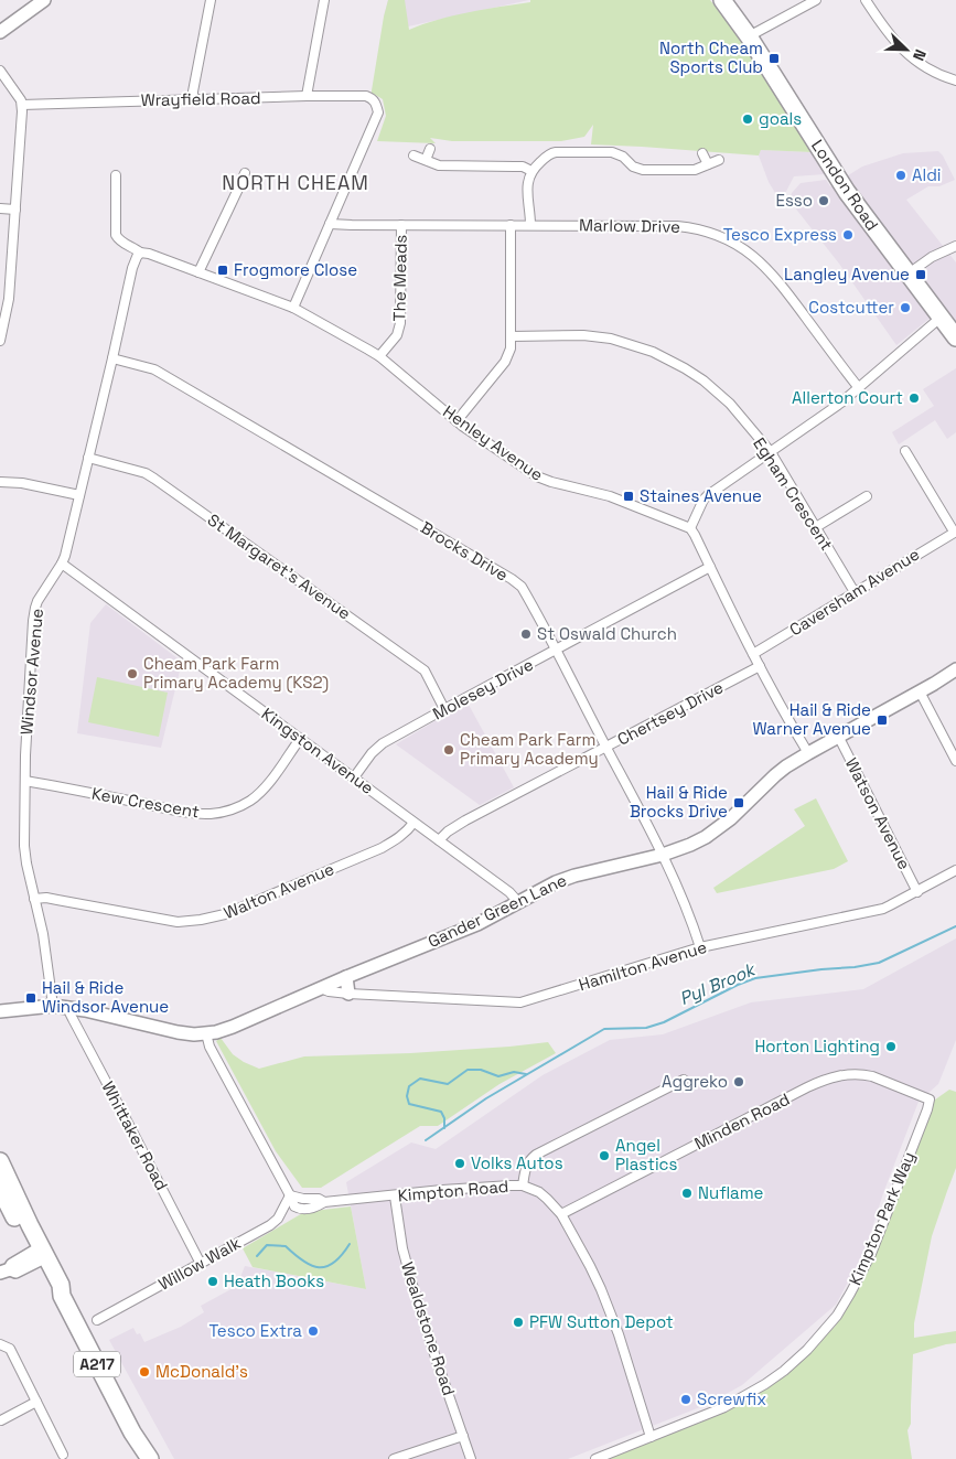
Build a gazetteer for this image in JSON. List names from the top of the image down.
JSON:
{
  "streets": {
    "highway": ["London Road", "A217"],
    "street": [
      "Wrayfield Road",
      "Marlow Drive",
      "The Meads",
      "Henley Avenue",
      "Egham Crescent",
      "Brocks Drive",
      "St Margaret's Avenue",
      "Caversham Avenue",
      "Windsor Avenue",
      "Molesey Drive",
      "Chertsey Drive",
      "Kingston Avenue",
      "Kew Crescent",
      "Watson Avenue",
      "Walton Avenue",
      "Gander Green Lane",
      "Hamilton Avenue",
      "Minden Road",
      "Whittaker Road",
      "Kimpton Road",
      "Kimpton Park Way",
      "Willow Walk",
      "Wealdstone Road"
    ]
  },
  "crossings": [
    ["Wrayfield Road", "Marlow Drive"],
    ["Marlow Drive", "The Meads"],
    ["The Meads", "Henley Avenue"],
    ["Henley Avenue", "Windsor Avenue"],
    ["Egham Crescent", "Caversham Avenue"],
    ["Brocks Drive", "Windsor Avenue"],
    ["Brocks Drive", "Molesey Drive"],
    ["Brocks Drive", "Chertsey Drive"],
    ["Brocks Drive", "Gander Green Lane"],
    ["Brocks Drive", "Hamilton Avenue"],
    ["St Margaret's Avenue", "Windsor Avenue"],
    ["St Margaret's Avenue", "Molesey Drive"],
    ["Windsor Avenue", "Kingston Avenue"],
    ["Windsor Avenue", "Kew Crescent"],
    ["Windsor Avenue", "Walton Avenue"],
    ["Windsor Avenue", "Gander Green Lane"],
    ["Molesey Drive", "Kingston Avenue"],
    ["Chertsey Drive", "Kingston Avenue"],
    ["Kingston Avenue", "Kew Crescent"],
    ["Kingston Avenue", "Walton Avenue"],
    ["Kingston Avenue", "Gander Green Lane"],
    ["Watson Avenue", "Gander Green Lane"],
    ["Watson Avenue", "Hamilton Avenue"],
    ["Gander Green Lane", "Hamilton Avenue"],
    ["Gander Green Lane", "Whittaker Road"],
    ["Minden Road", "Kimpton Road"],
    ["Minden Road", "Kimpton Park Way"],
    ["Whittaker Road", "Willow Walk"],
    ["Kimpton Road", "Kimpton Park Way"],
    ["Kimpton Road", "Willow Walk"],
    ["Kimpton Road", "Wealdstone Road"]
  ],
  "districts": ["NORTH CHEAM"],
  "water": ["Pyl Brook"],
  "places": {
    "transit": [
      "North Cheam Sports Club",
      "Frogmore Close",
      "Langley Avenue",
      "Staines Avenue",
      "Hail & Ride Warner Avenue",
      "Hail & Ride Brocks Drive",
      "Hail & Ride Windsor Avenue"
    ],
    "other": [
      "goals",
      "Aldi",
      "Esso",
      "Tesco Express",
      "Costcutter",
      "Allerton Court",
      "St Oswald Church",
      "Cheam Park Farm Primary Academy (KS2)",
      "Cheam Park Farm Primary Academy",
      "Horton Lighting",
      "Aggreko",
      "Angel Plastics",
      "Volks Autos",
      "Nuflame",
      "Heath Books",
      "PFW Sutton Depot",
      "Tesco Extra",
      "McDonald's",
      "Screwfix"
    ]
  },
  "north": "bottom right"
}
